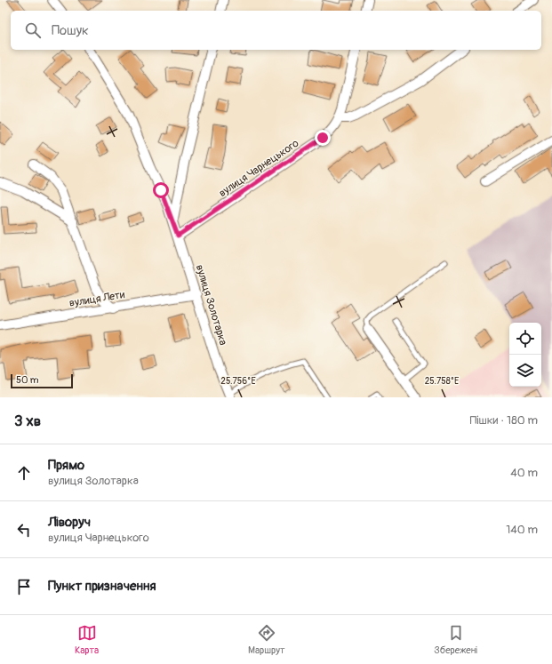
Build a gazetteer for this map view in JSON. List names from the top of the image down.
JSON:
{
  "streets": {
    "street": ["вулиця Чарнецького", "вулиця Лети", "вулиця Золотарка"]
  },
  "crossings": [
    ["вулиця Чарнецького", "вулиця Золотарка"],
    ["вулиця Лети", "вулиця Золотарка"]
  ],
  "scale_bar": "50 m",
  "page": {
    "search": "Пошук",
    "scale": "50 m",
    "heading": ["3 хв", "Пішки · 180 m"],
    "list": [
      ["Прямо", "вулиця Золотарка", "40 m"],
      ["Ліворуч", "вулиця Чарнецького", "140 m"],
      "Пункт призначення"
    ],
    "nav": ["Карта", "Маршрут", "Збережені"]
  },
  "coordinates": ["25.756°E", "25.758°E"]
}
